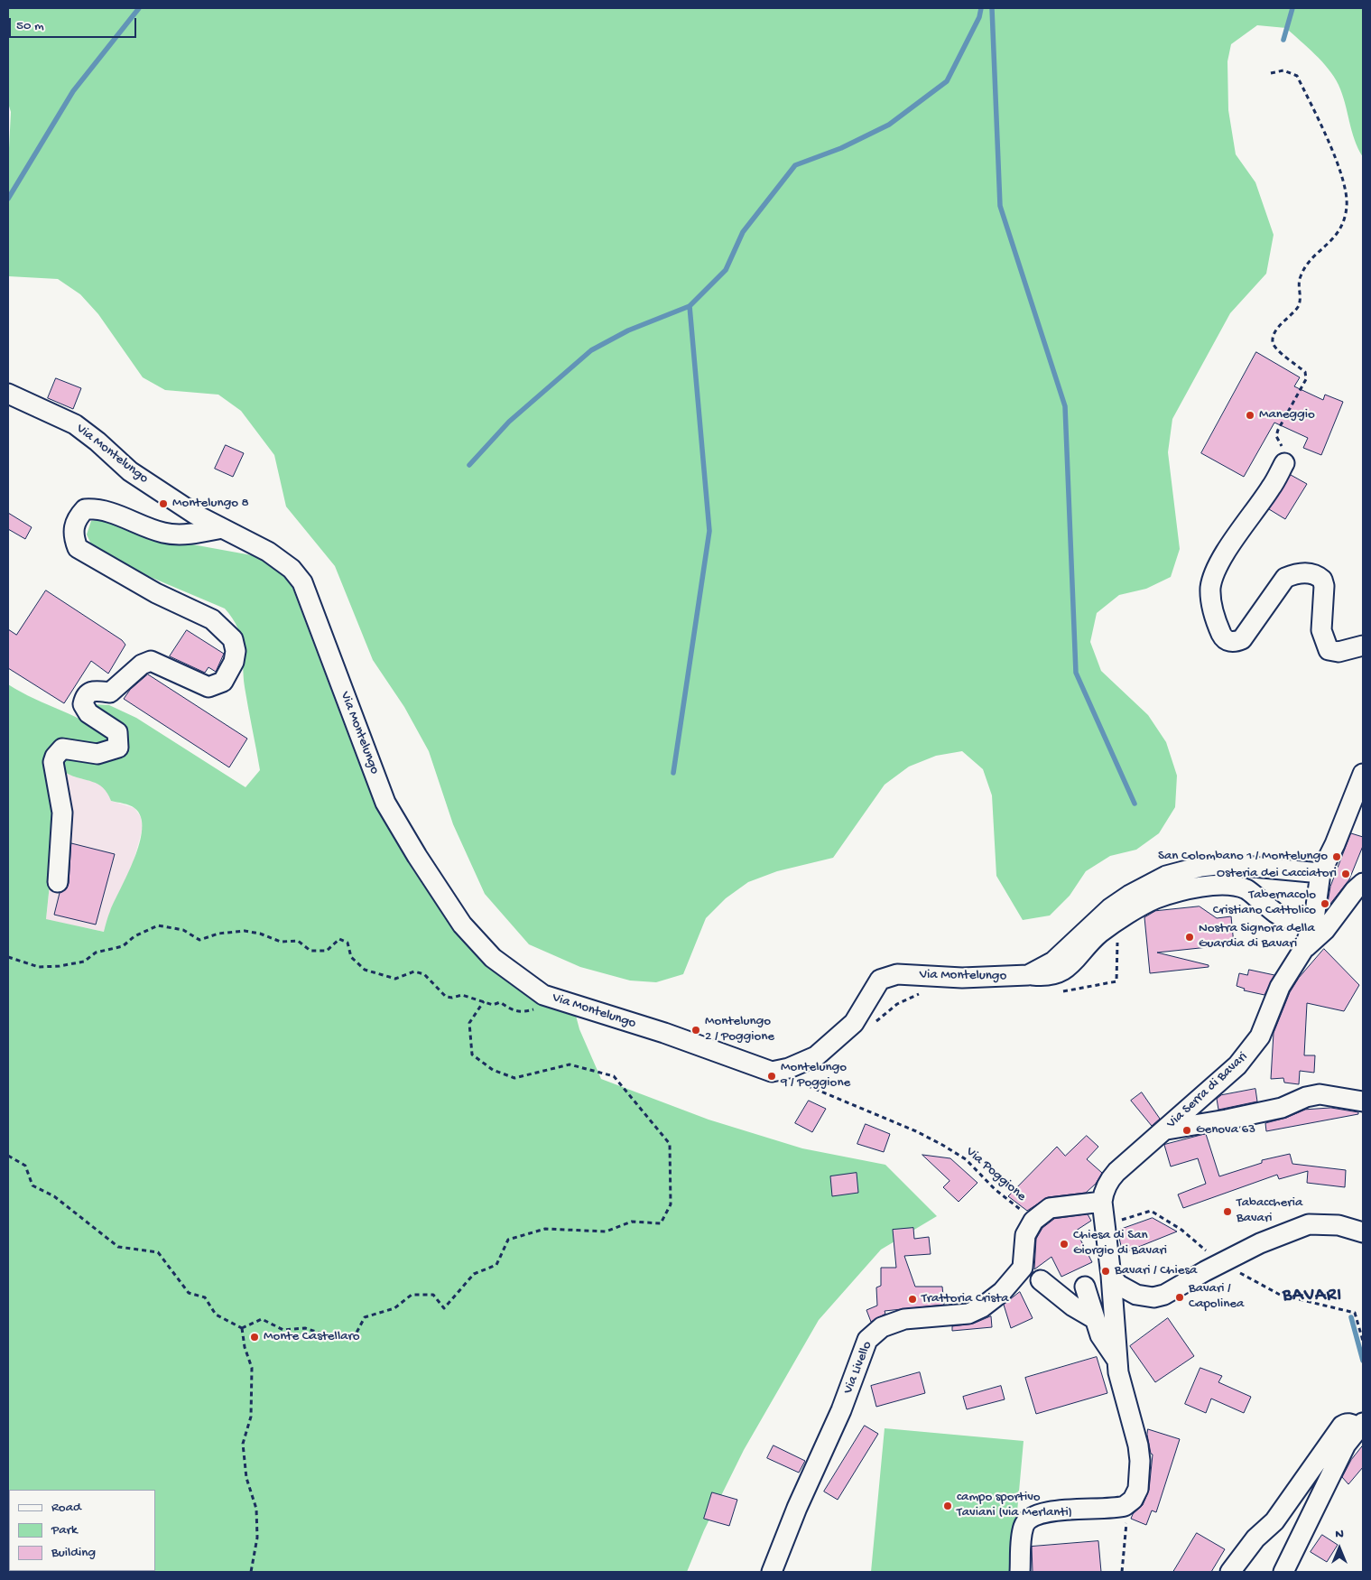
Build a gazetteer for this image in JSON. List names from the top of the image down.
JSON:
{
  "streets": {
    "street": ["Via Montelungo", "Via Serra di Bavari", "Via Livello"],
    "path": ["Via Poggione"]
  },
  "crossings": [
    ["Via Montelungo", "Via Serra di Bavari"],
    ["Via Poggione", "Via Livello"]
  ],
  "districts": ["BAVARI"],
  "places": [
    "Maneggio",
    "Montelungo 8",
    "San Colombano 1 / Montelungo",
    "Osteria dei Cacciatori",
    "Tabernacolo Cristiano Cattolico",
    "Nostra Signora della Guardia di Bavari",
    "Montelungo 2 / Poggione",
    "Montelungo 9 / Poggione",
    "Genova 63",
    "Tabaccheria Bavari",
    "Chiesa di San Giorgio di Bavari",
    "Bavari / Chiesa",
    "Bavari / Capolinea",
    "Trattoria Crista",
    "Monte Castellaro",
    "campo sportivo Taviani (via Merlanti)"
  ],
  "legend": ["Road", "Park", "Building"],
  "scale_bar": "50 m",
  "north": "top"
}
